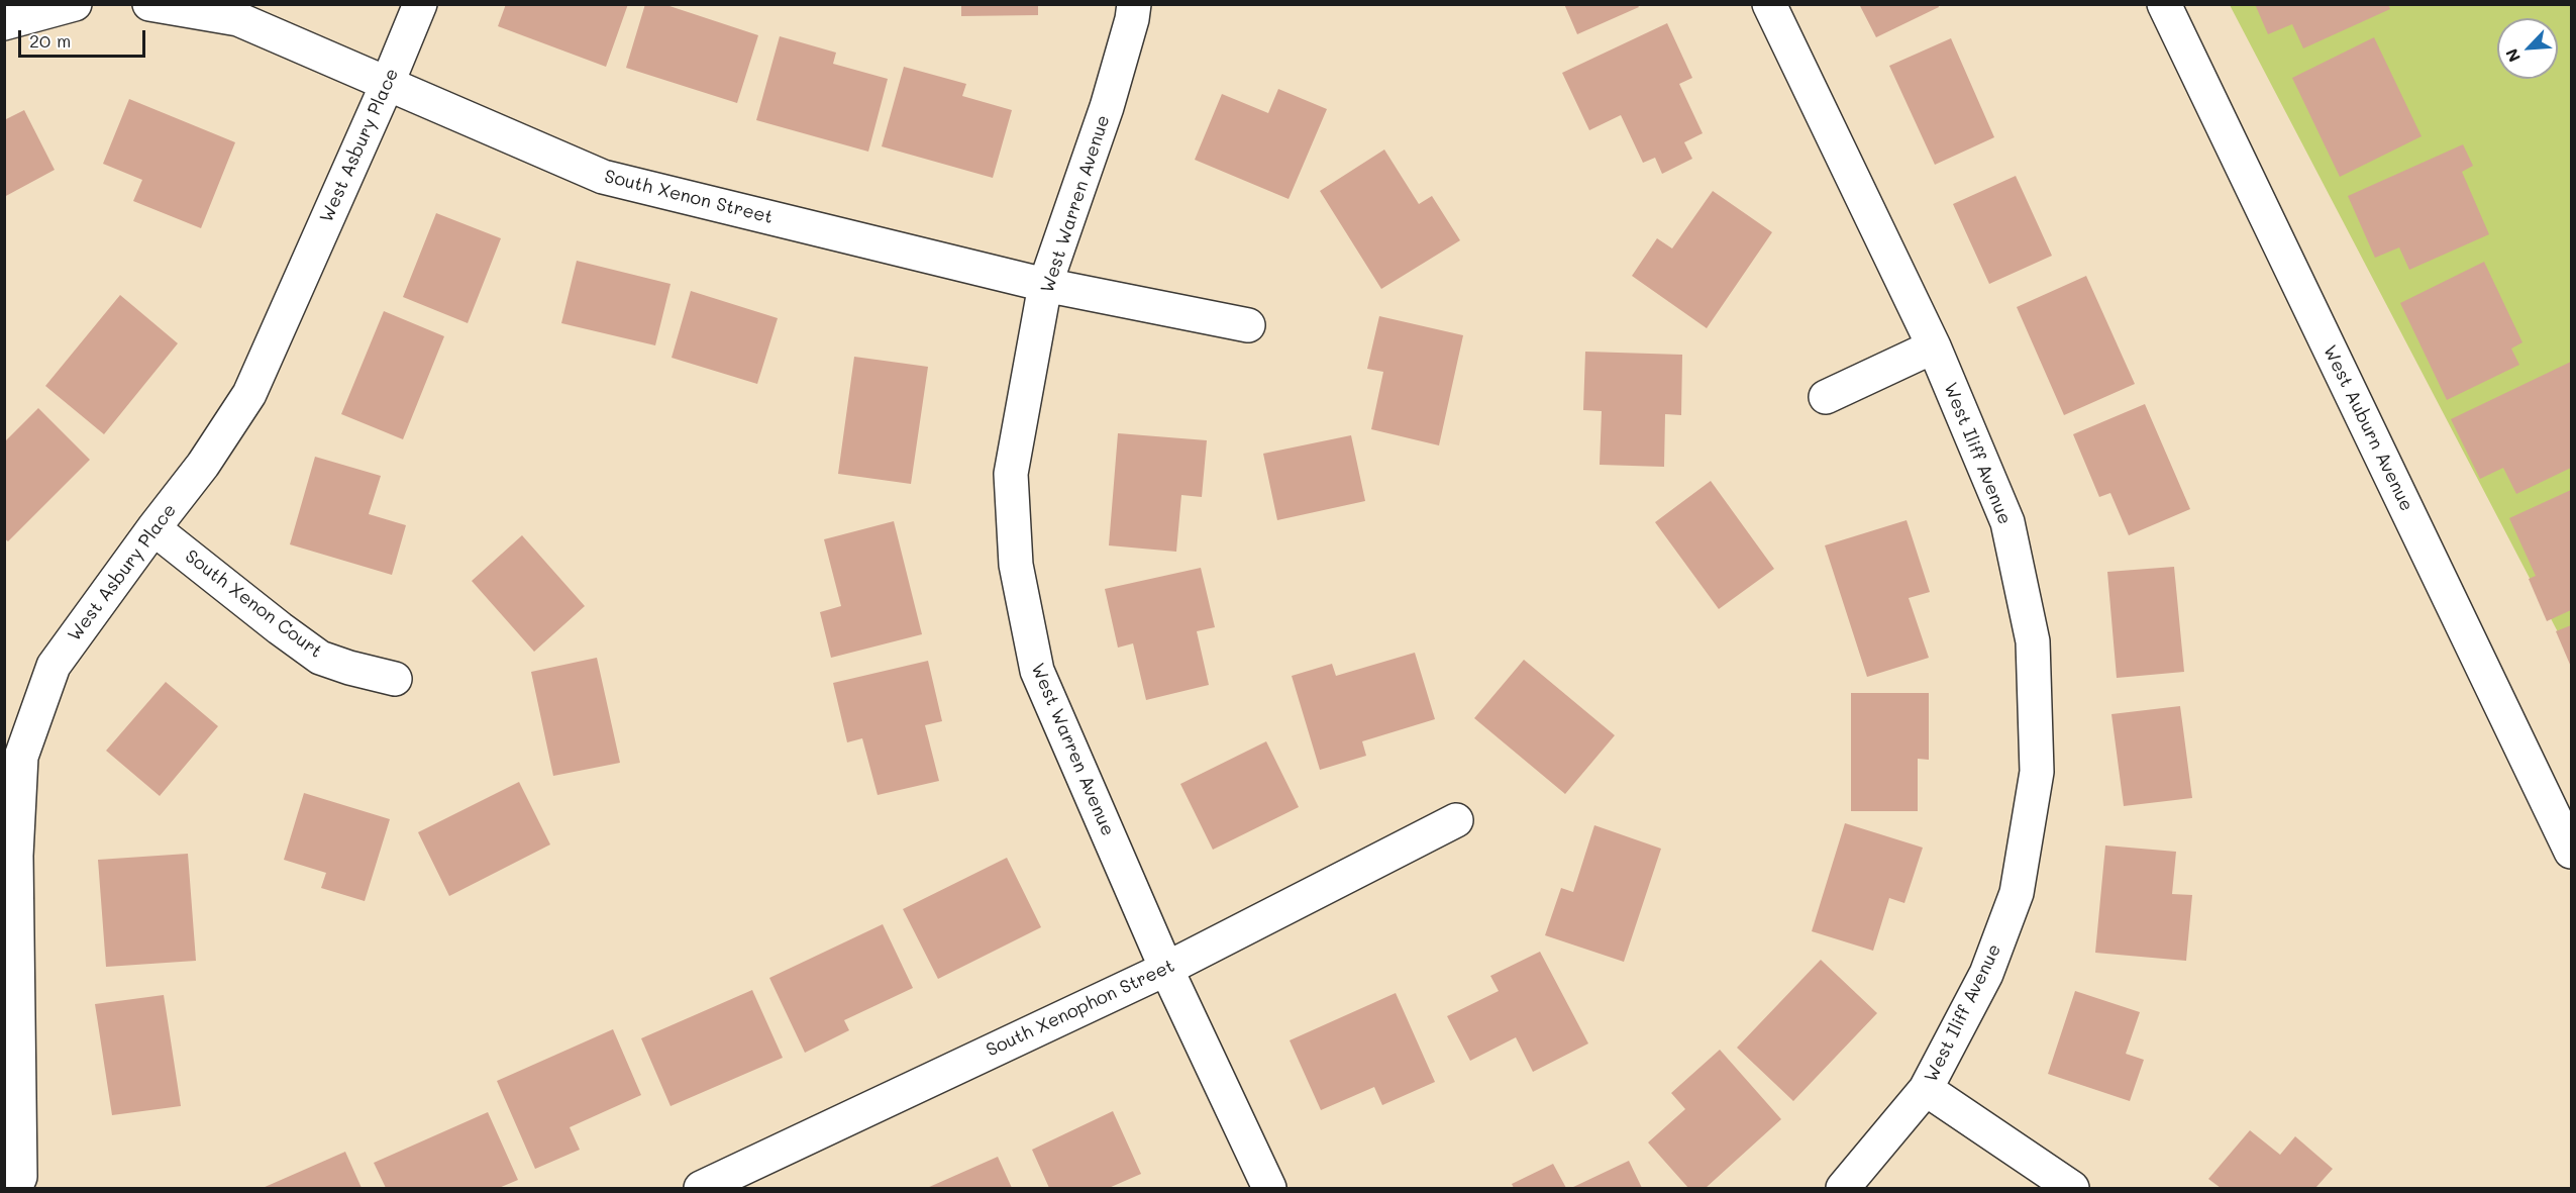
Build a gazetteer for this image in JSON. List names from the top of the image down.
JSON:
{
  "streets": {
    "street": [
      "West Asbury Place",
      "South Xenon Street",
      "West Warren Avenue",
      "West Auburn Avenue",
      "West Iliff Avenue",
      "South Xenon Court",
      "South Xenophon Street"
    ]
  },
  "crossings": [
    ["West Asbury Place", "South Xenon Street"],
    ["West Asbury Place", "South Xenon Court"],
    ["South Xenon Street", "West Warren Avenue"],
    ["West Warren Avenue", "South Xenophon Street"]
  ],
  "scale_bar": "20 m",
  "north": "bottom left"
}
